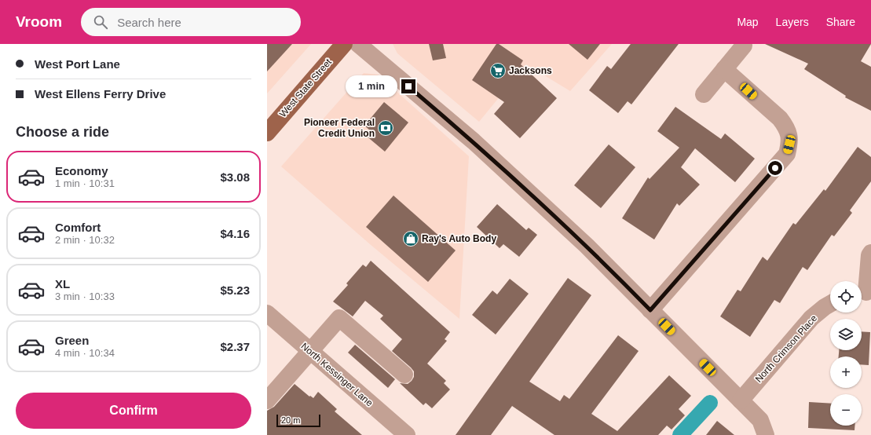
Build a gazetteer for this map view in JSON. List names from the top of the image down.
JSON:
{
  "streets": {
    "main road": ["West State Street"],
    "street": ["North Crimson Place", "North Kessinger Lane"]
  },
  "places": {
    "supermarket": ["Jacksons"],
    "bank": ["Pioneer Federal Credit Union"],
    "shop": ["Ray's Auto Body"]
  },
  "scale_bar": "20 m",
  "page": {
    "header": "Vroom",
    "search": "Search here",
    "nav": ["Map", "Layers", "Share"],
    "banner": ["West Port Lane", "West Ellens Ferry Drive"],
    "bubble": "1 min",
    "heading": "Choose a ride",
    "list": [
      {
        "name": "Economy",
        "note": "1 min · 10:31",
        "value": "$3.08"
      },
      {
        "name": "Comfort",
        "note": "2 min · 10:32",
        "value": "$4.16"
      },
      {
        "name": "XL",
        "note": "3 min · 10:33",
        "value": "$5.23"
      },
      {
        "name": "Green",
        "note": "4 min · 10:34",
        "value": "$2.37"
      }
    ],
    "map_buttons": ["+", "−"],
    "buttons": "Confirm",
    "scale": "20 m"
  }
}
